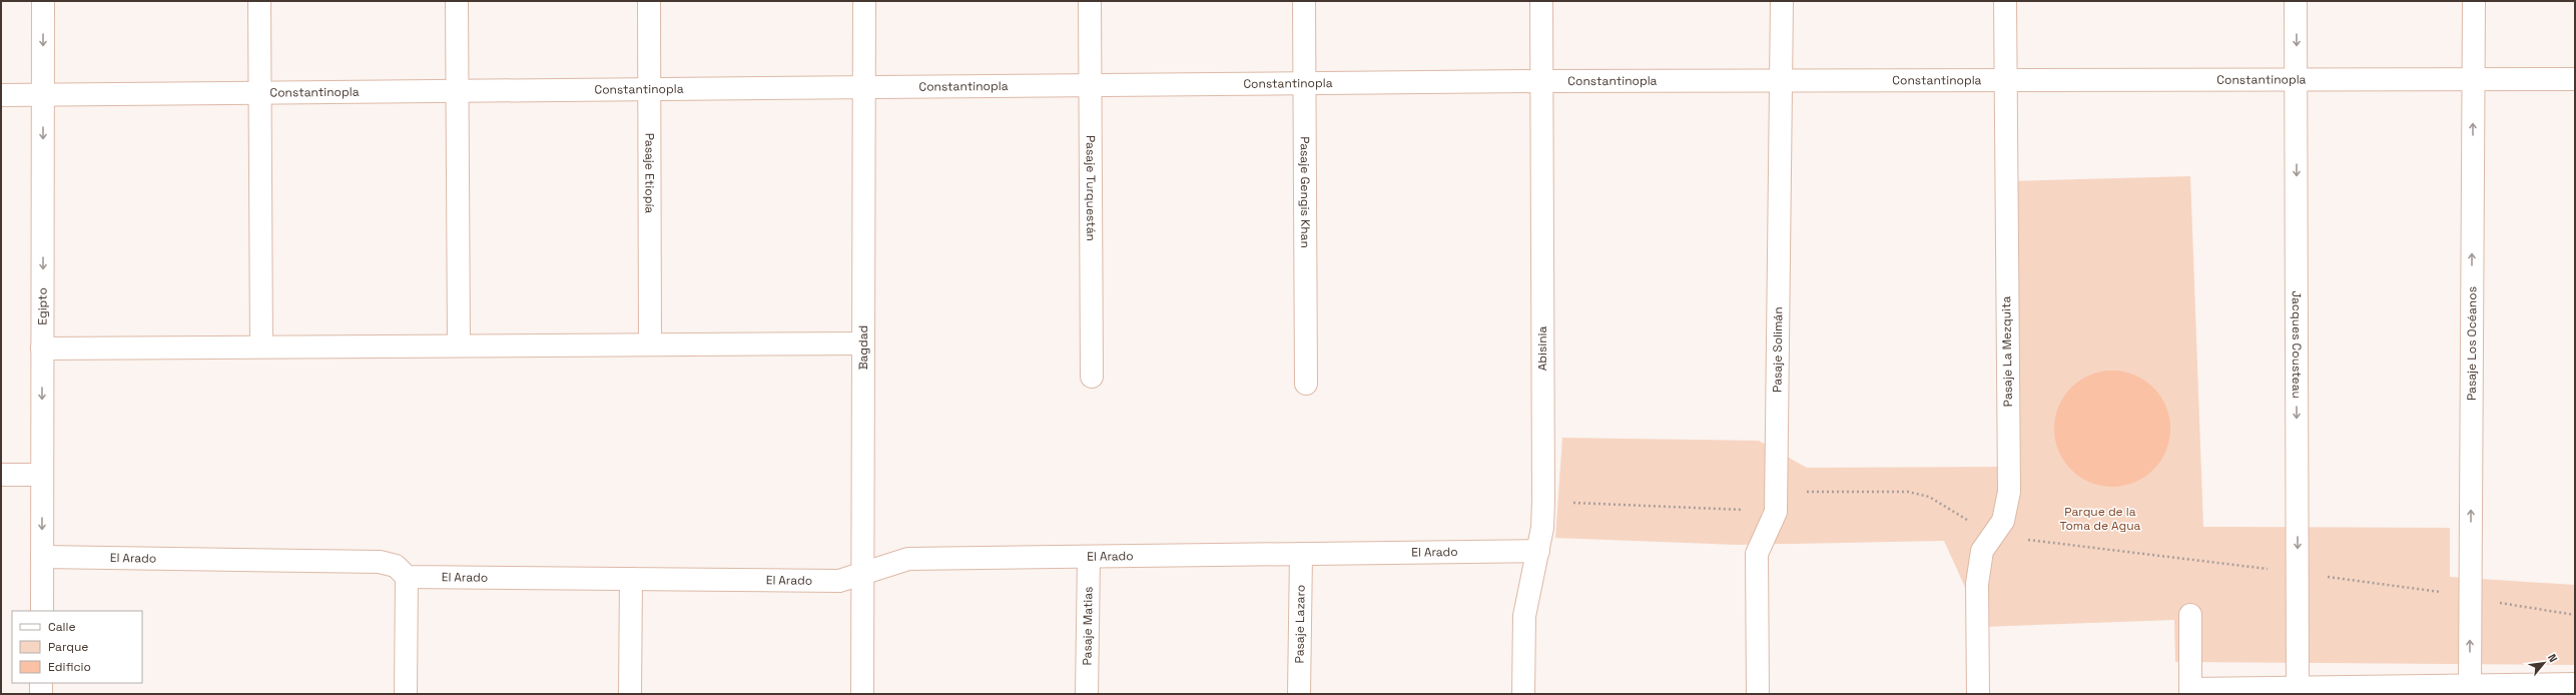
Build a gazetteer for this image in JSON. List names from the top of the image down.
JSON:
{
  "streets": {
    "street": [
      "Constantinopla",
      "Pasaje Etiopía",
      "Pasaje Turquestán",
      "Pasaje Gengis Khan",
      "Egipto",
      "Pasaje Los Océanos",
      "Jacques Cousteau",
      "Bagdad",
      "Abisinia",
      "Pasaje Solimán",
      "Pasaje La Mezquita",
      "El Arado",
      "Pasaje Lazaro",
      "Pasaje Matias"
    ]
  },
  "crossings": [
    ["Constantinopla", "Pasaje Etiopía"],
    ["Constantinopla", "Pasaje Turquestán"],
    ["Constantinopla", "Pasaje Gengis Khan"],
    ["Constantinopla", "Egipto"],
    ["Constantinopla", "Pasaje Los Océanos"],
    ["Constantinopla", "Jacques Cousteau"],
    ["Constantinopla", "Bagdad"],
    ["Constantinopla", "Abisinia"],
    ["Constantinopla", "Pasaje Solimán"],
    ["Constantinopla", "Pasaje La Mezquita"],
    ["Egipto", "El Arado"],
    ["Bagdad", "El Arado"],
    ["Abisinia", "El Arado"],
    ["El Arado", "Pasaje Lazaro"],
    ["El Arado", "Pasaje Matias"]
  ],
  "one_way": ["Egipto", "Pasaje Los Océanos", "Jacques Cousteau"],
  "parks": ["Parque de la Toma de Agua"],
  "legend": ["Calle", "Parque", "Edificio"],
  "north": "top right"
}
